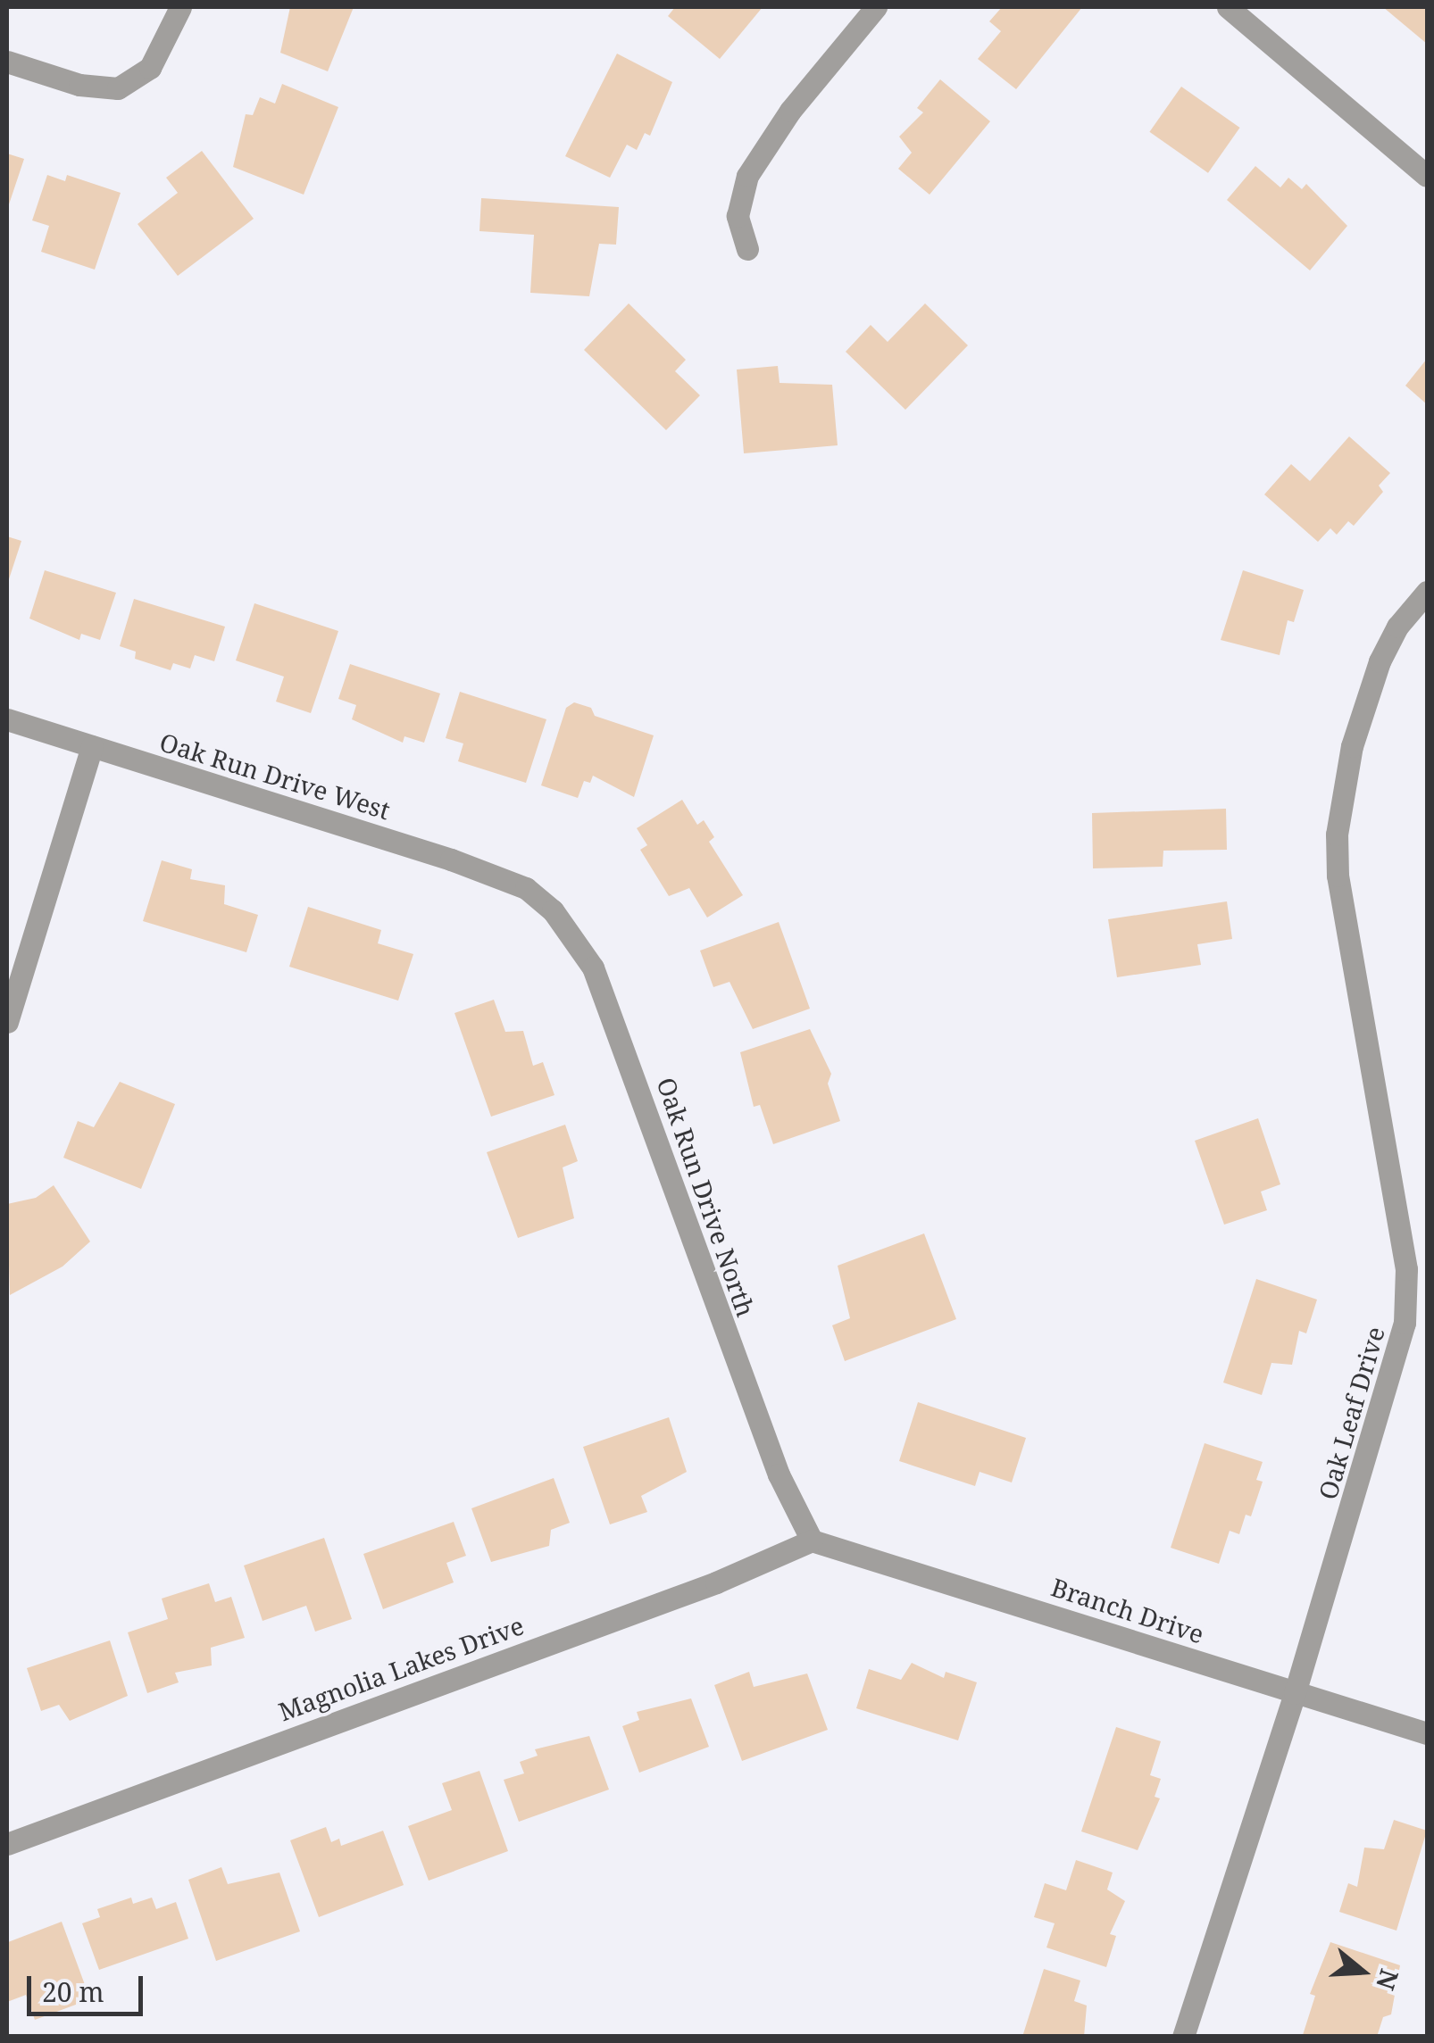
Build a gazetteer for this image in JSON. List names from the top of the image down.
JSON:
{
  "streets": {
    "street": [
      "Oak Run Drive West",
      "Oak Run Drive North",
      "Oak Leaf Drive",
      "Branch Drive",
      "Magnolia Lakes Drive"
    ]
  },
  "crossings": [
    ["Oak Run Drive West", "Oak Run Drive North"],
    ["Oak Run Drive North", "Branch Drive"],
    ["Oak Run Drive North", "Magnolia Lakes Drive"],
    ["Oak Leaf Drive", "Branch Drive"],
    ["Branch Drive", "Magnolia Lakes Drive"]
  ],
  "scale_bar": "20 m",
  "north": "right"
}
